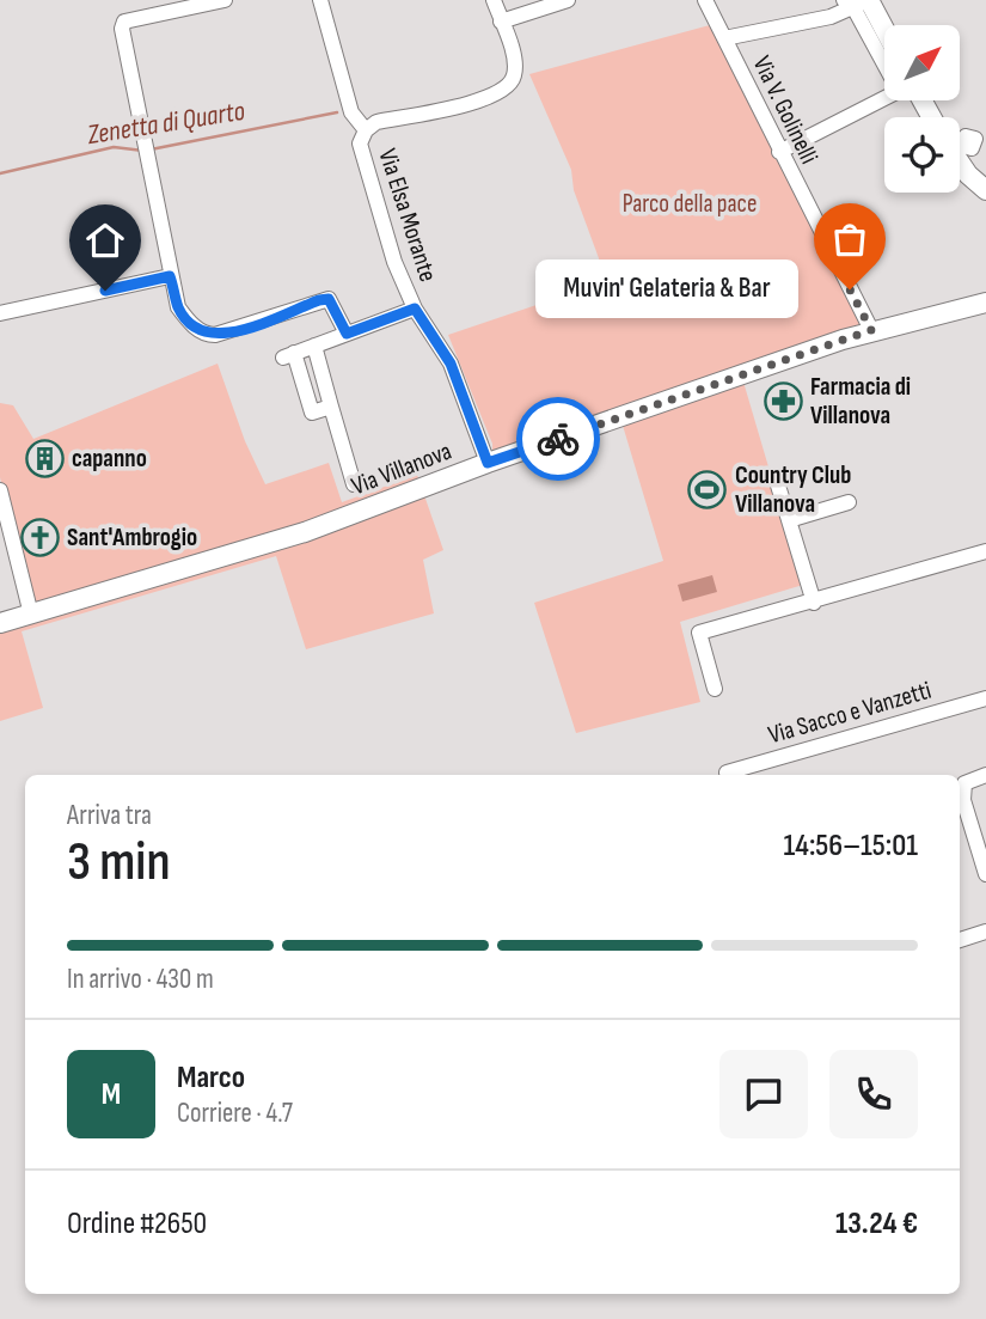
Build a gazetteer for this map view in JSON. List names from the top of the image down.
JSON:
{
  "streets": {
    "main road": ["Via Villanova"],
    "street": ["Via V. Golinelli", "Via Elsa Morante", "Via Sacco e Vanzetti"]
  },
  "crossings": [
    ["Via V. Golinelli", "Via Villanova"],
    ["Via Elsa Morante", "Via Villanova"]
  ],
  "water": ["Zenetta di Quarto"],
  "parks": ["Parco della pace"],
  "places": {
    "other": ["Muvin' Gelateria & Bar"],
    "pharmacy": ["Farmacia di Villanova"],
    "building": ["capanno"],
    "sports": ["Country Club Villanova"],
    "church": ["Sant'Ambrogio"]
  },
  "north": "top right",
  "page": {
    "bubble": "Muvin' Gelateria & Bar",
    "heading": ["3 min", "Arriva tra", "14:56–15:01"],
    "panel": [
      "Marco",
      "Corriere · 4.7",
      "Ordine #2650",
      "13.24 €"
    ],
    "bar": "In arrivo · 430 m",
    "round": "M"
  }
}
